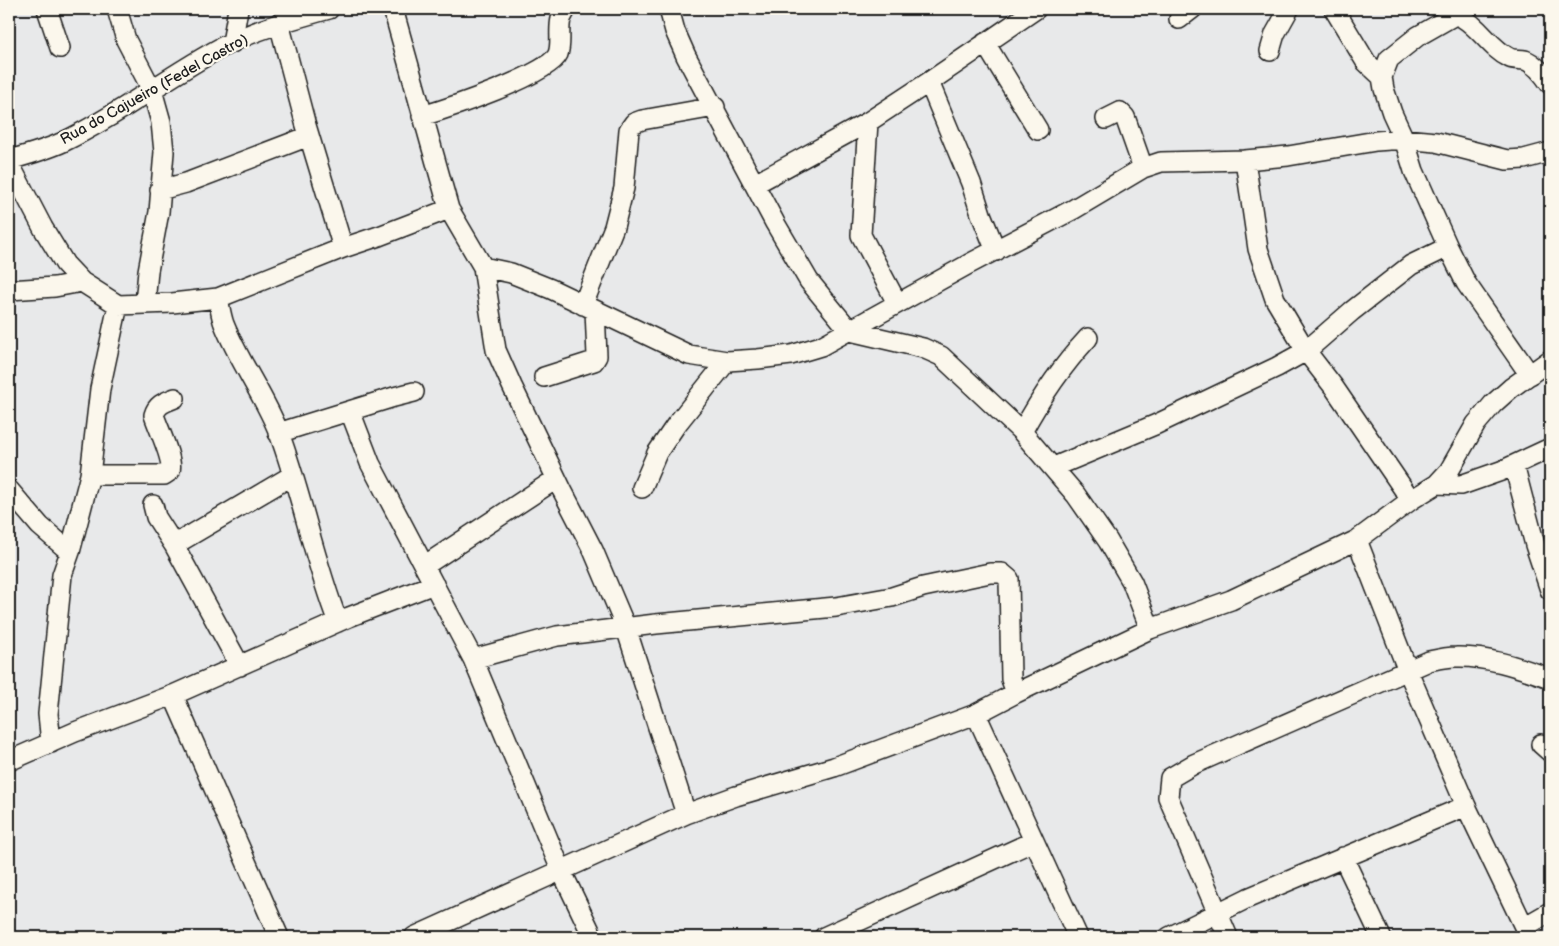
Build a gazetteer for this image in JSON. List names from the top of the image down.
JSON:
{
  "streets": {
    "street": ["Rua do Cajueiro (Fedel Castro)"]
  }
}
